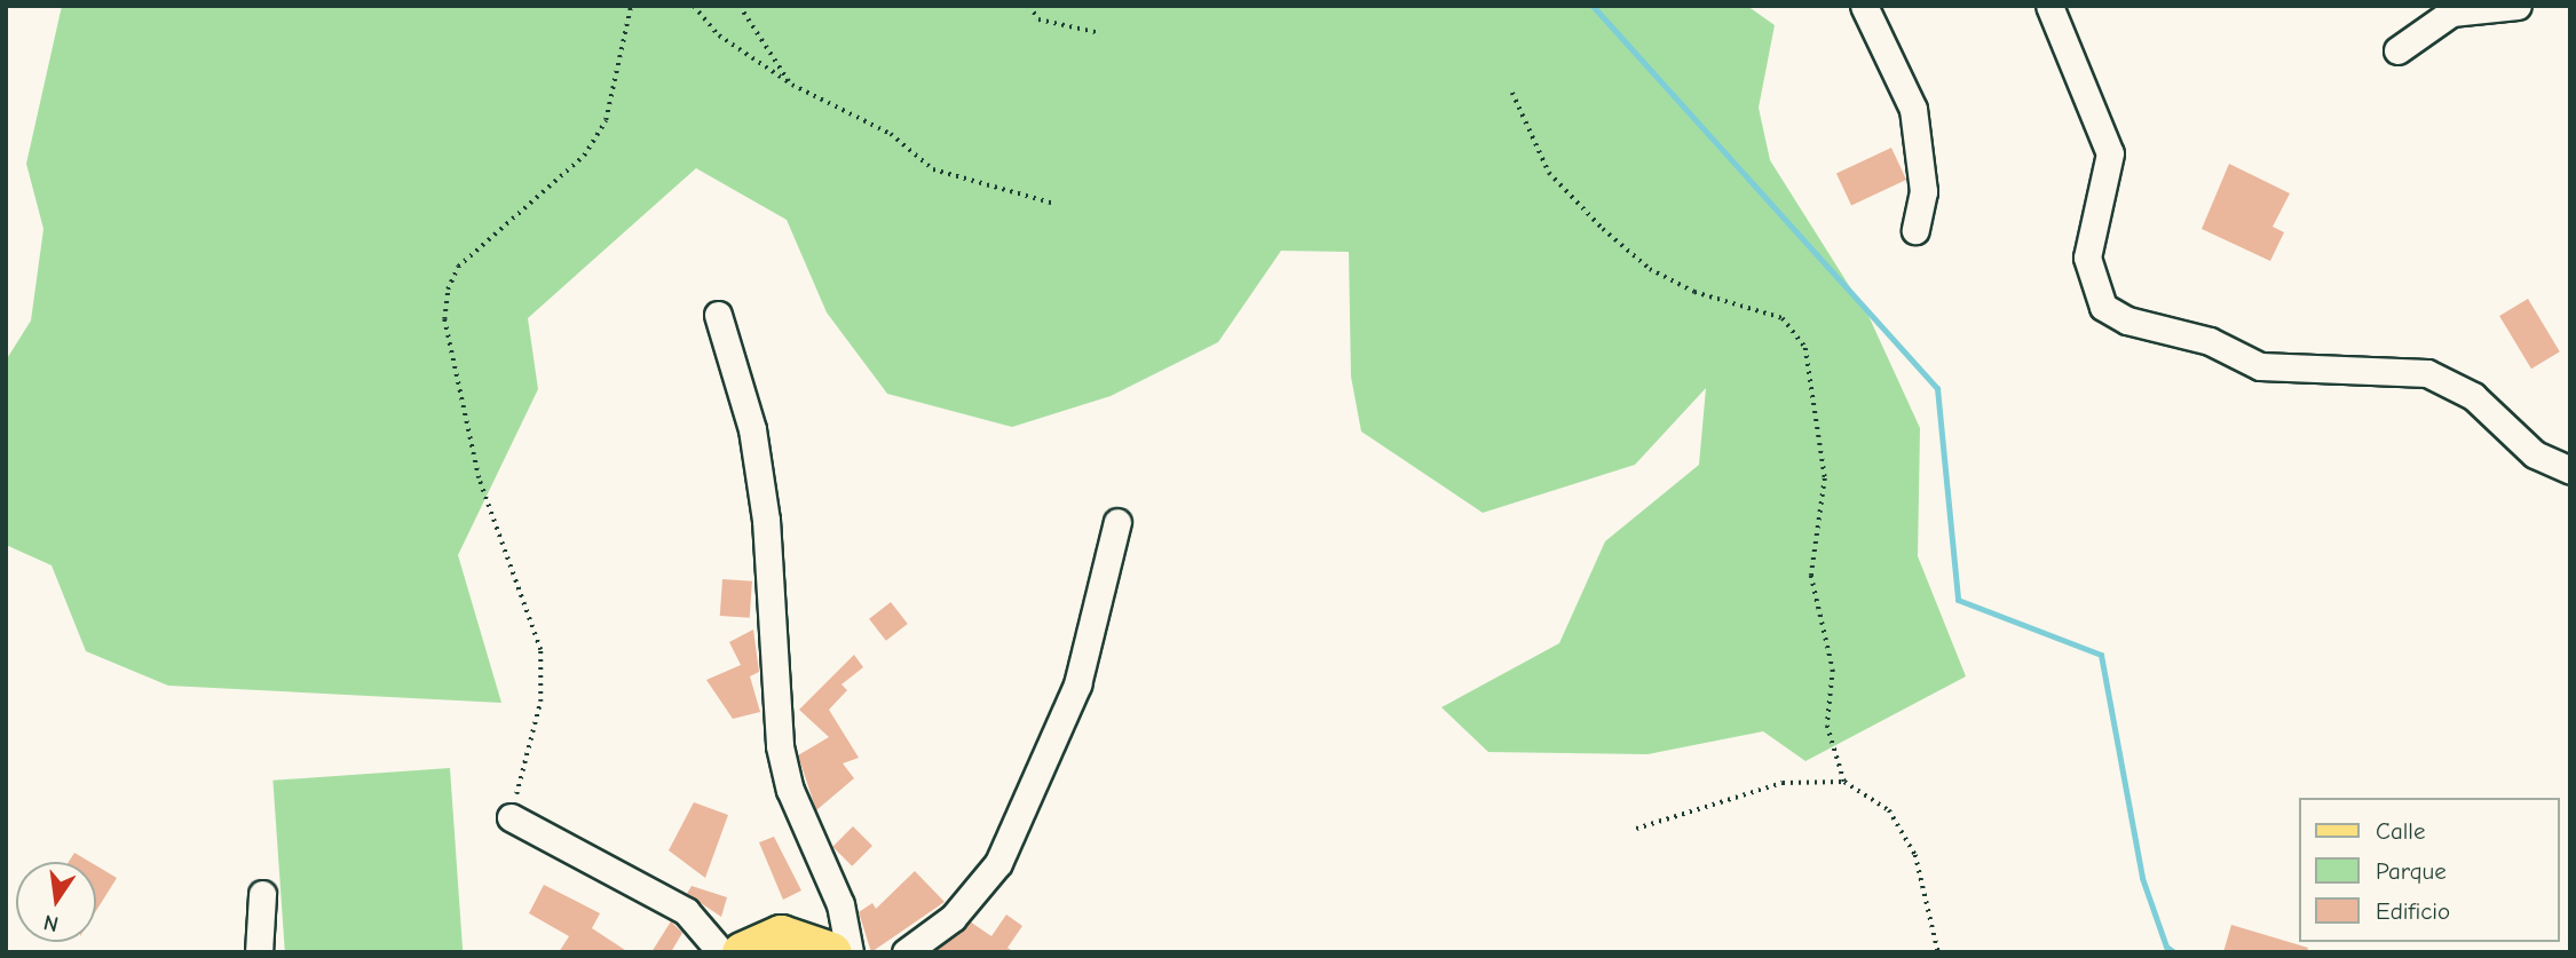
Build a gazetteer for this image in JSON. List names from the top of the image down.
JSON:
{
  "legend": ["Calle", "Parque", "Edificio"],
  "north": "bottom"
}
